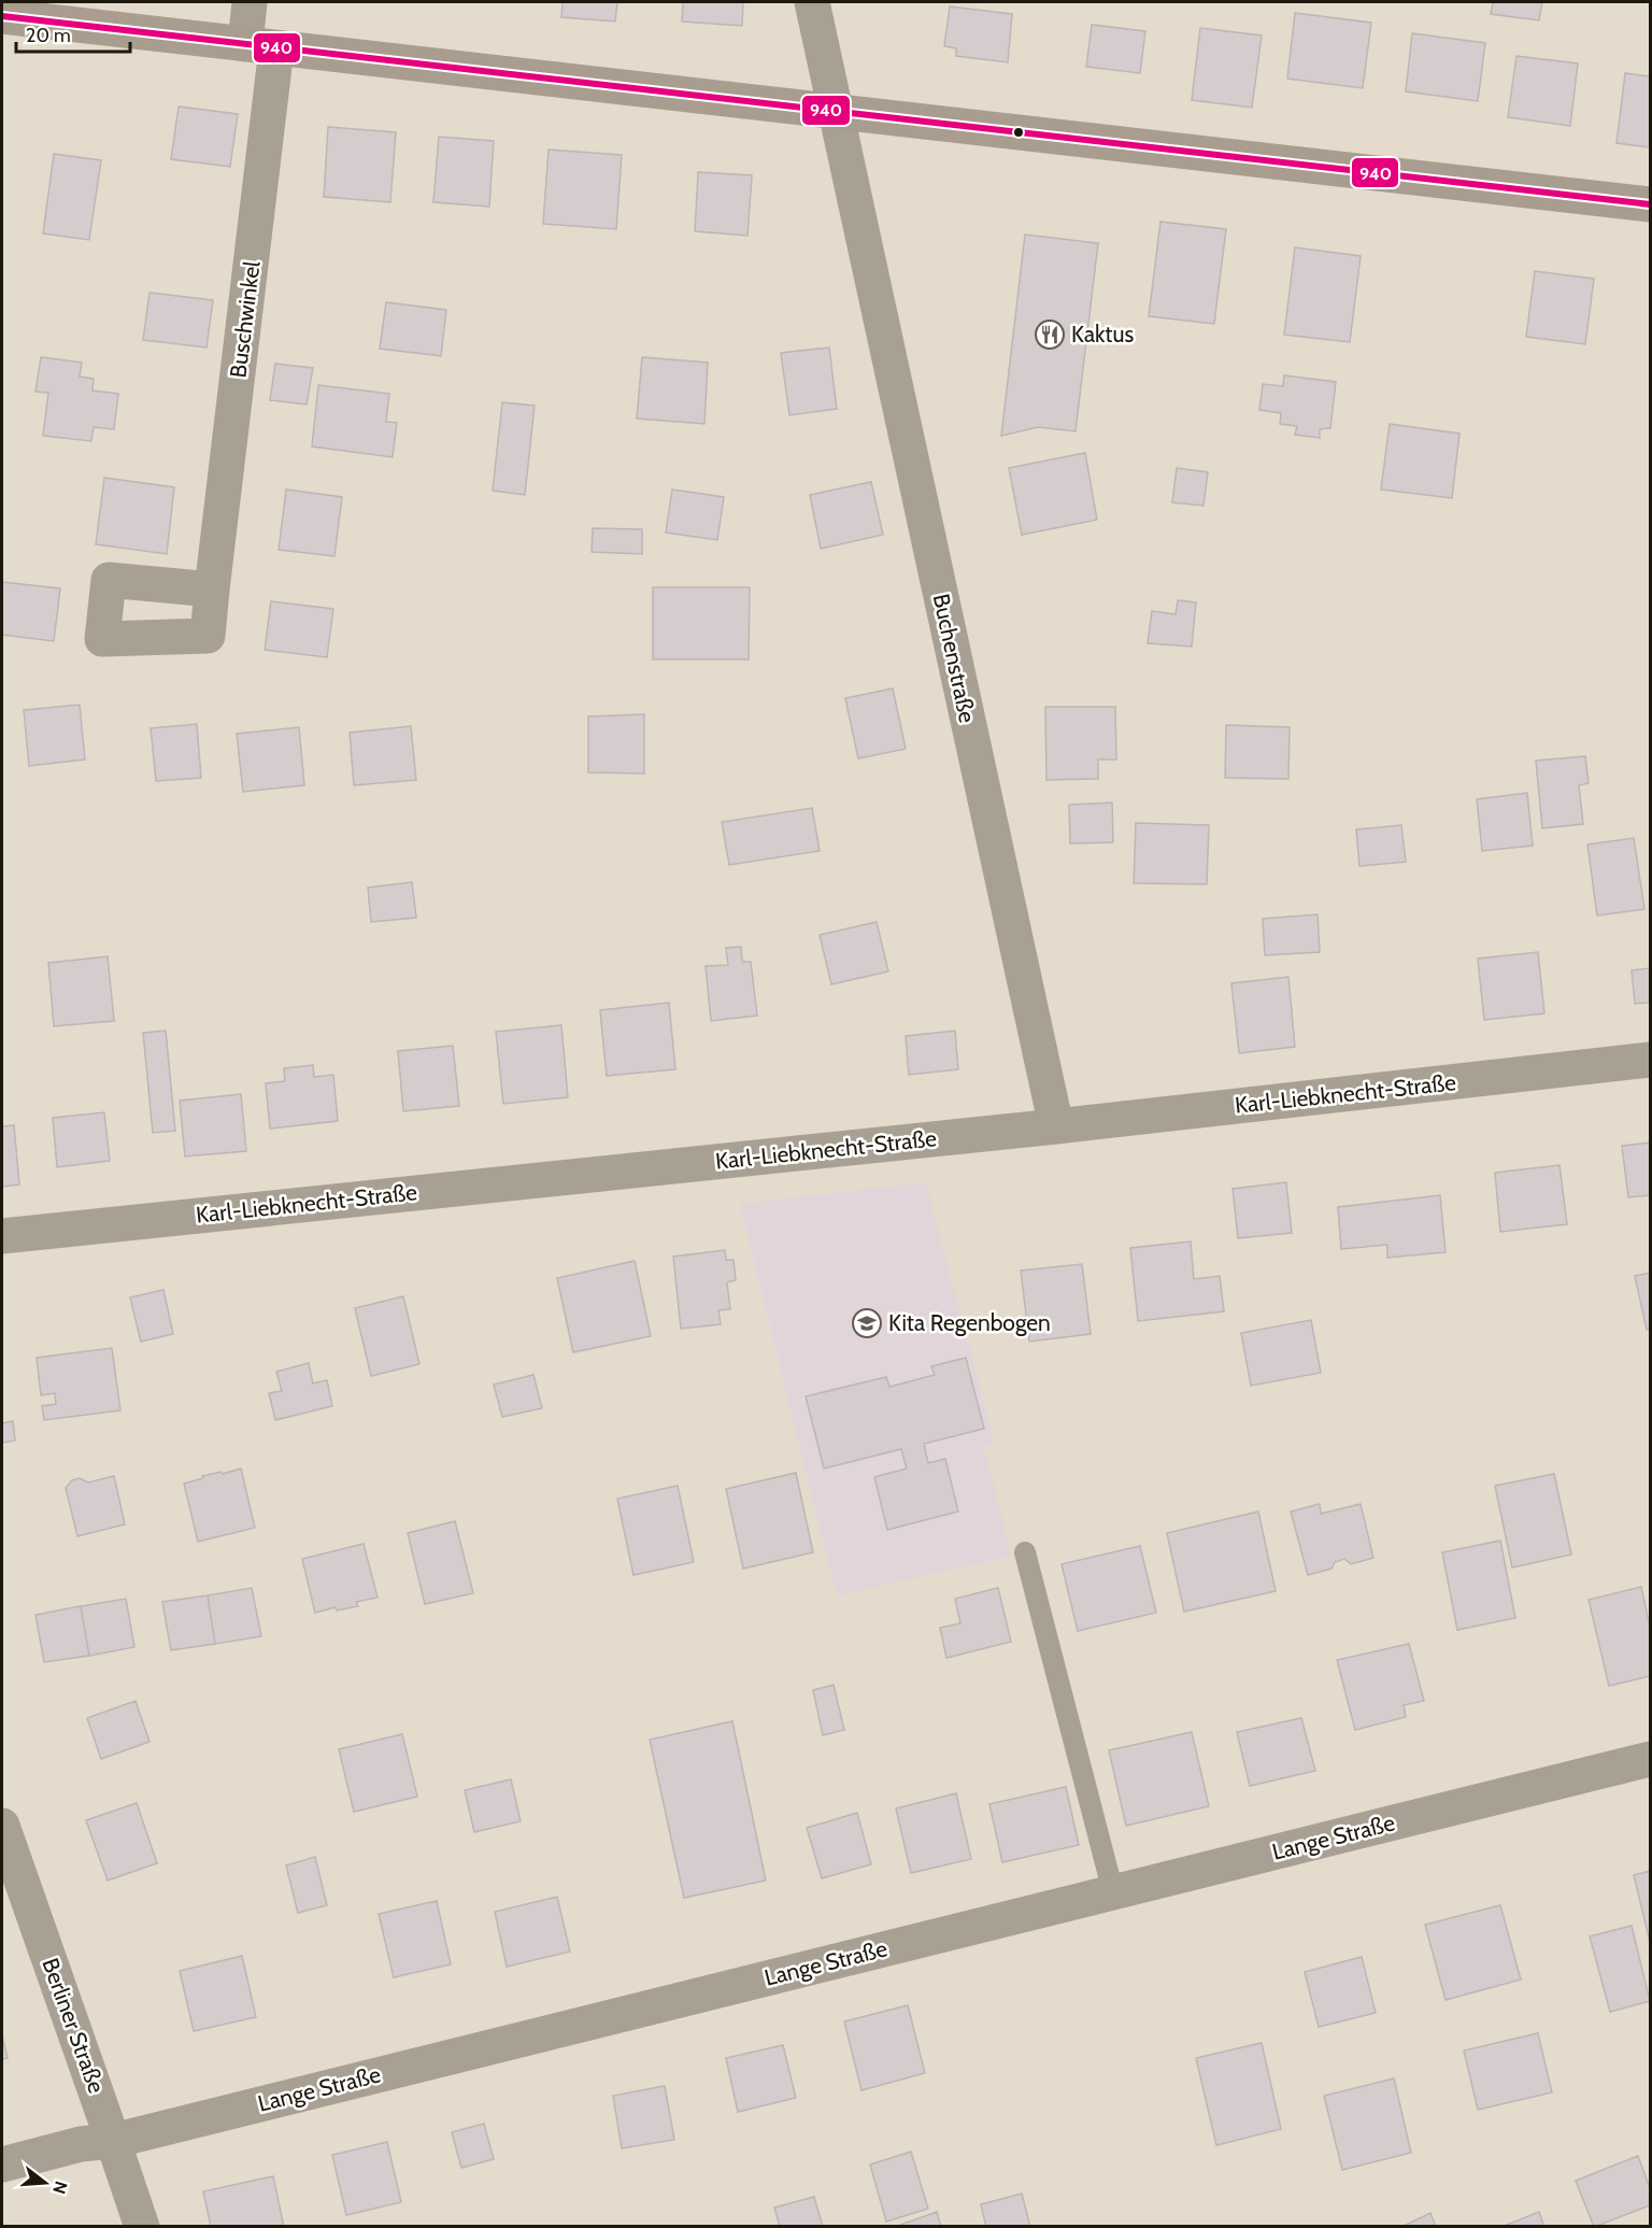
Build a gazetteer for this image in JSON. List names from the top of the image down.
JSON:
{
  "streets": {
    "street": [
      "Buschwinkel",
      "Buchenstraße",
      "Karl-Liebknecht-Straße",
      "Lange Straße",
      "Berliner Straße"
    ]
  },
  "crossings": [
    ["Buchenstraße", "Karl-Liebknecht-Straße"],
    ["Lange Straße", "Berliner Straße"]
  ],
  "places": {
    "restaurant": ["Kaktus"],
    "school or university": ["Kita Regenbogen"]
  },
  "lines": ["transit line 940"],
  "scale_bar": "20 m",
  "north": "right"
}
